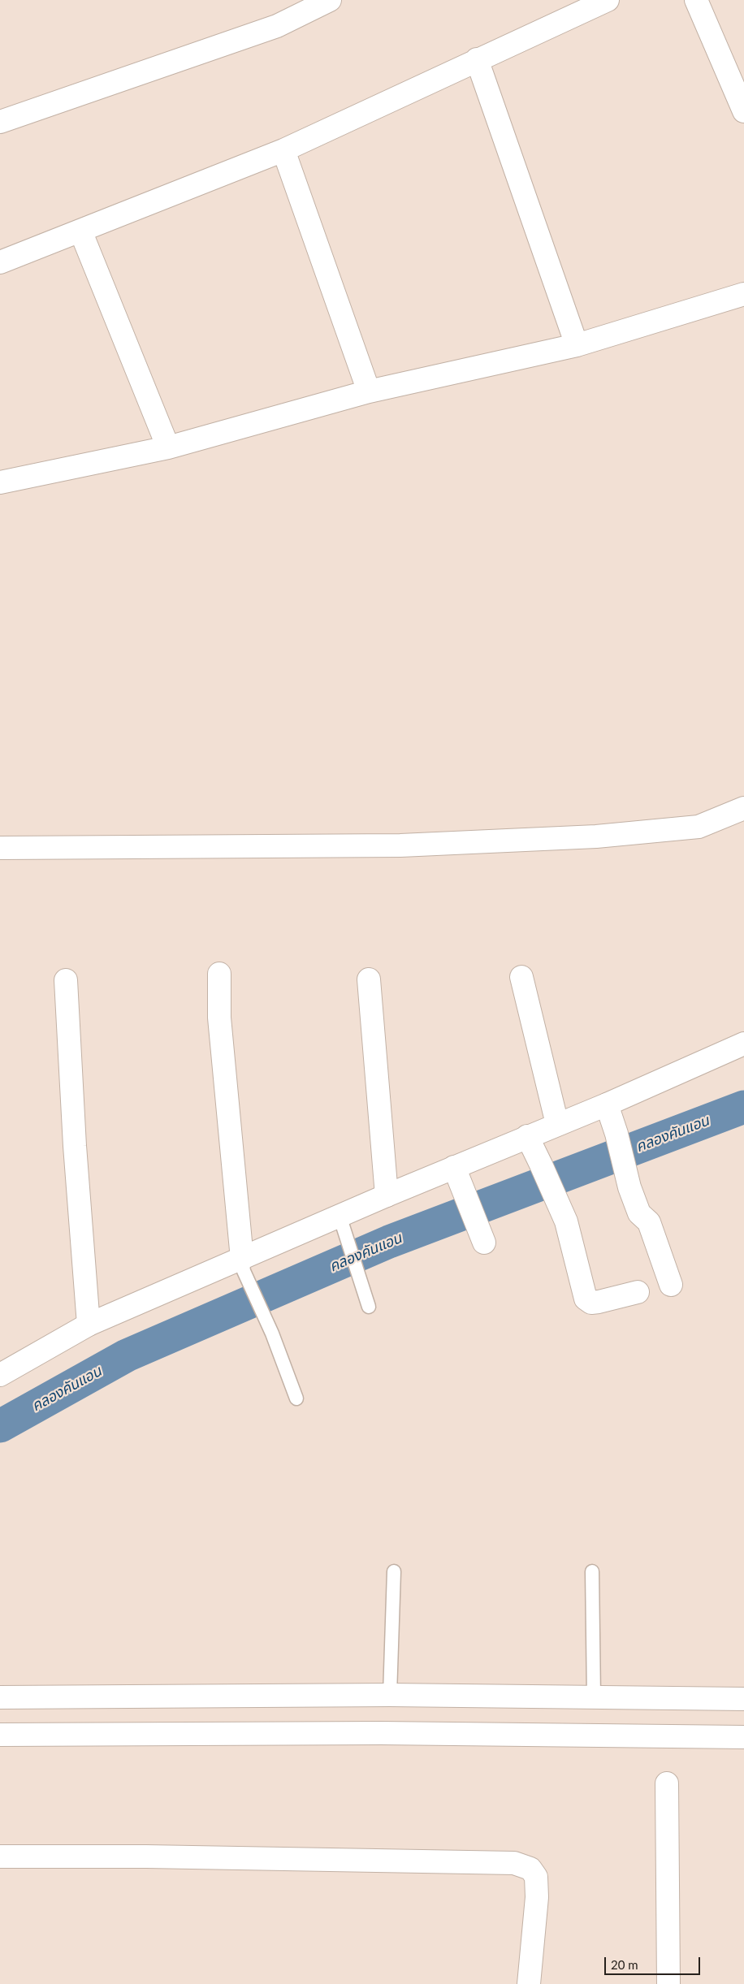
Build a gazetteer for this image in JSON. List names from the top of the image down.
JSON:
{
  "water": ["คลองคันแอน"],
  "scale_bar": "20 m"
}
